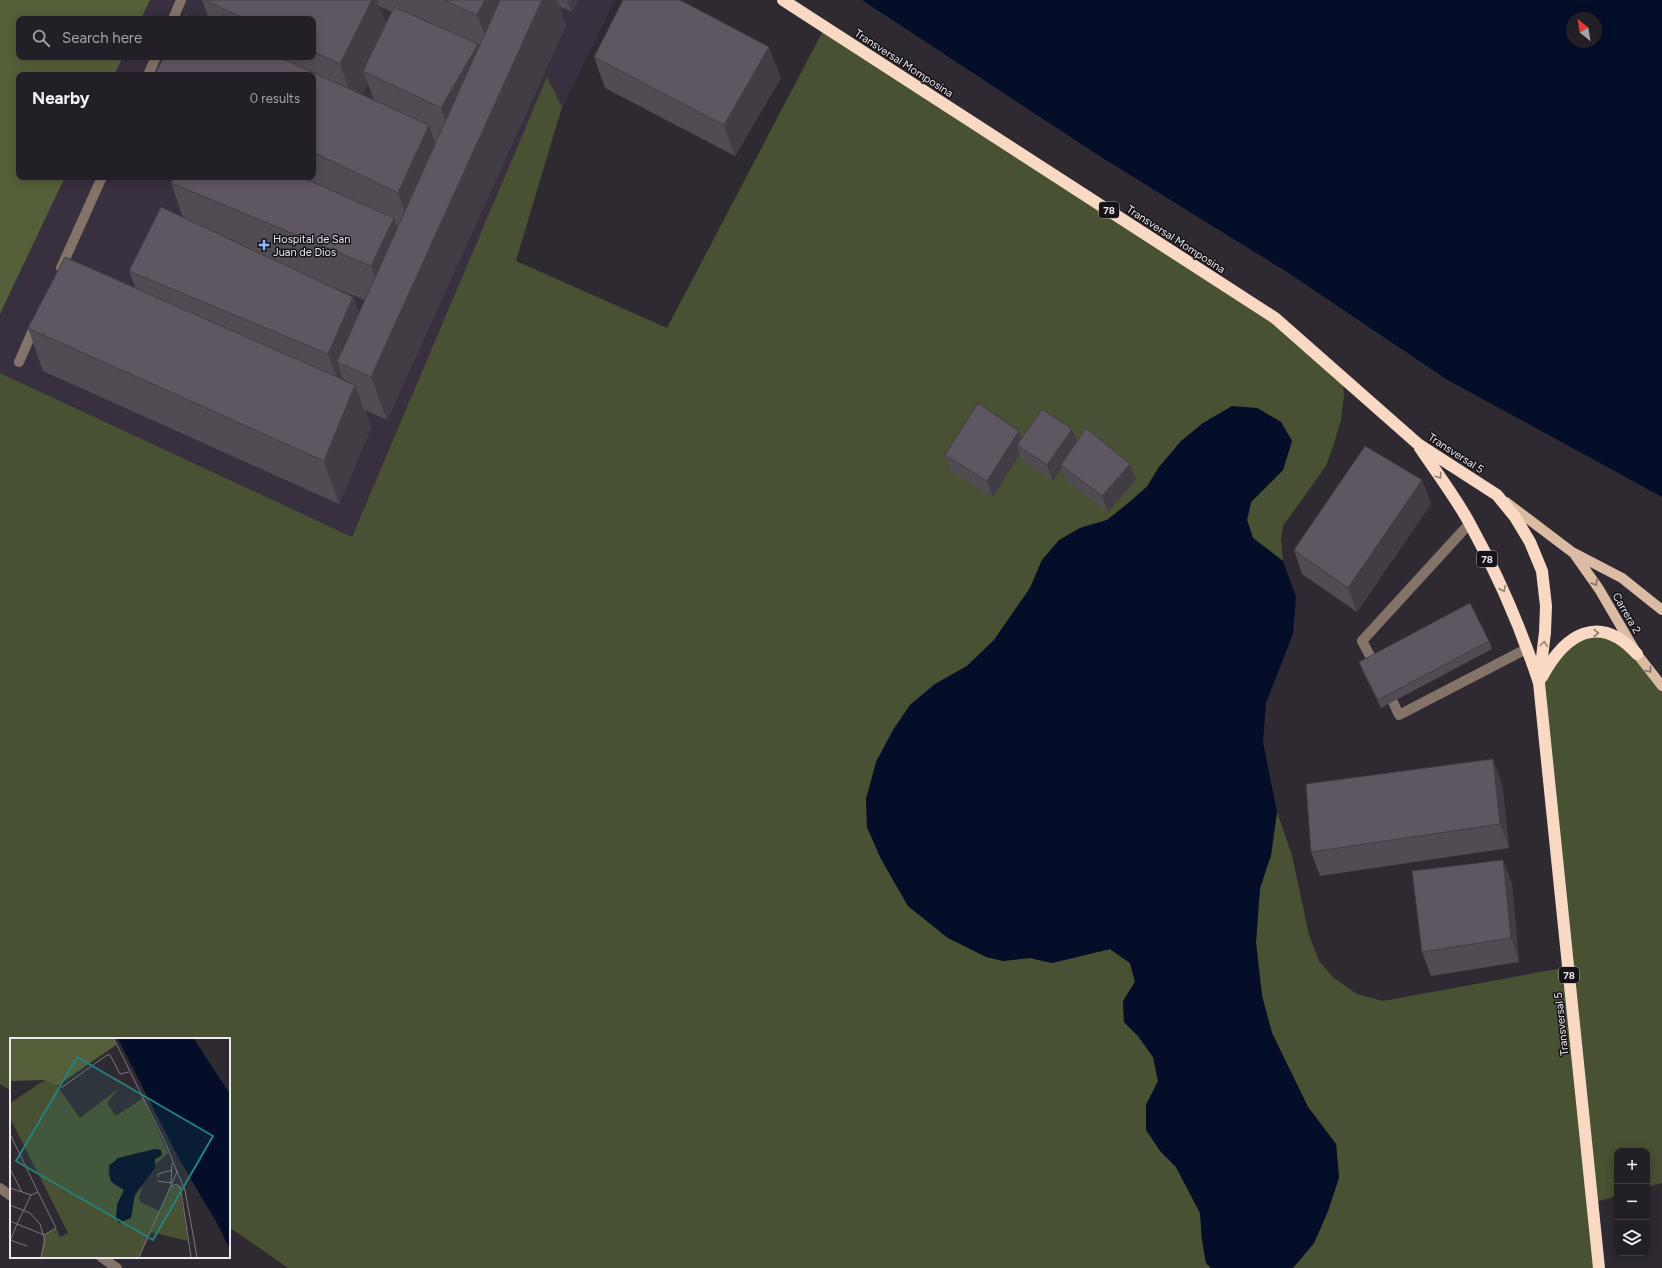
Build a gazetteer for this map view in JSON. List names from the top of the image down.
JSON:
{
  "streets": {
    "highway": ["Transversal Momposina", "78", "Transversal 5"],
    "main road": ["Carrera 2"]
  },
  "crossings": [
    ["Transversal Momposina", "Transversal 5"],
    ["Transversal 5", "Carrera 2"]
  ],
  "places": {
    "health": ["Hospital de San Juan de Dios"]
  },
  "north": "top left",
  "page": {
    "search": "Search here",
    "heading": ["Nearby", "0 results"],
    "map_buttons": ["+", "−"]
  }
}
